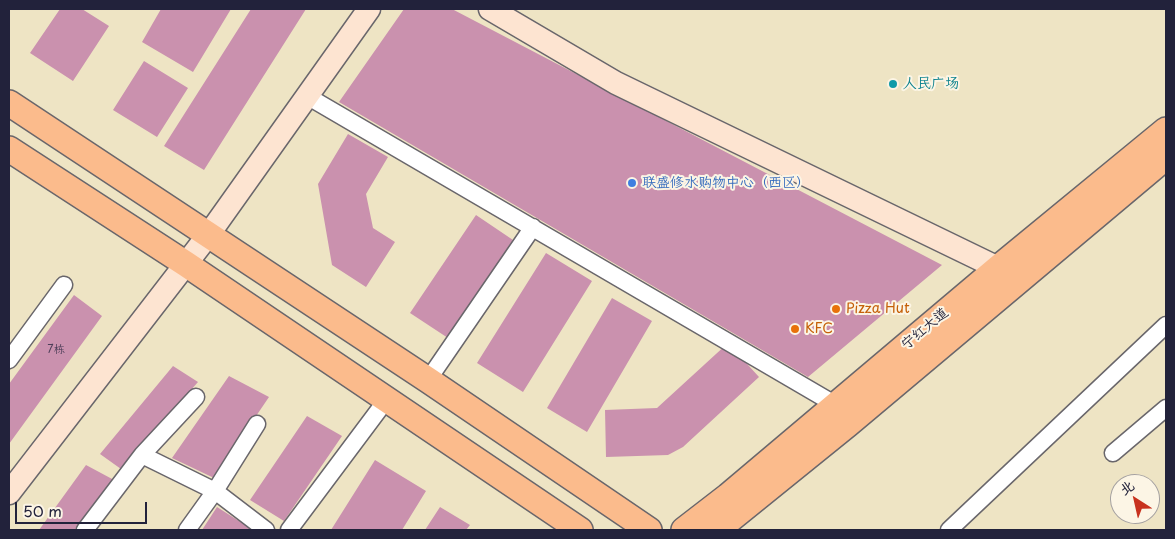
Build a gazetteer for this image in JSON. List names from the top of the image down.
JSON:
{
  "streets": {
    "main road": ["宁红大道"]
  },
  "places": [
    "人民广场",
    "联盛修水购物中心（西区）",
    "Pizza Hut",
    "KFC"
  ],
  "house_numbers": ["7栋"],
  "scale_bar": "50 m",
  "north": "top left"
}
